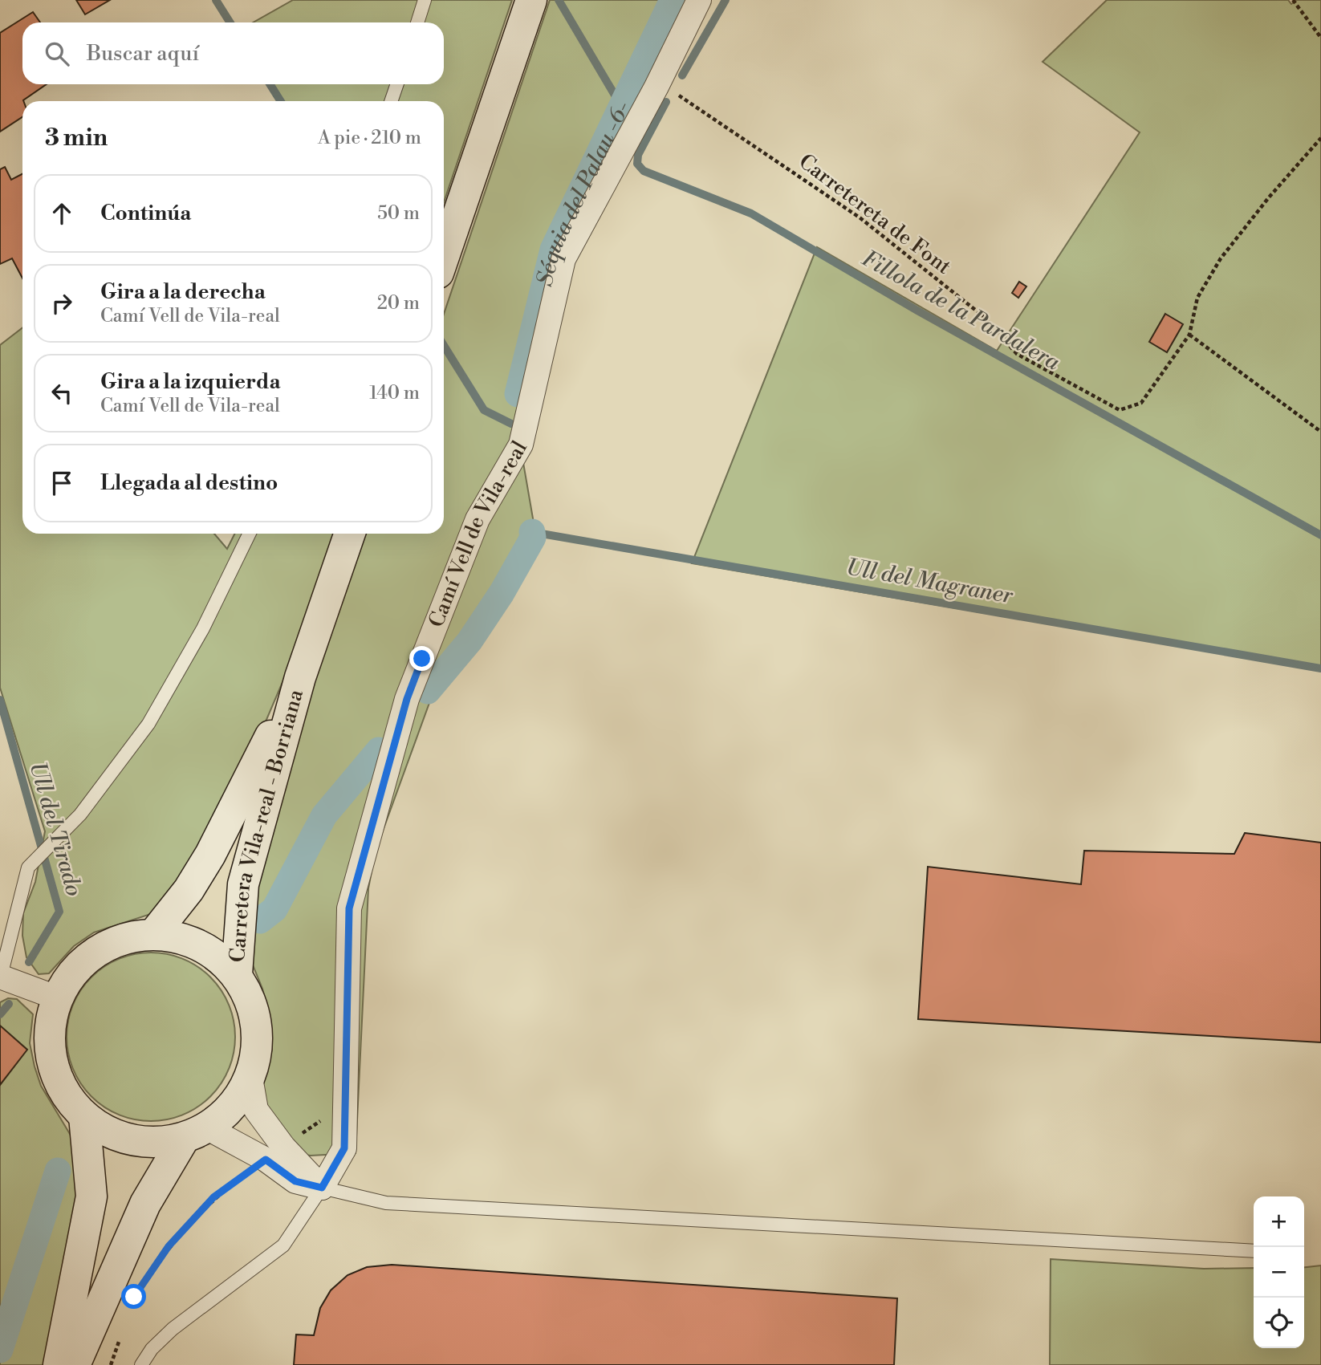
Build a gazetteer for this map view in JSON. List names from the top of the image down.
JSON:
{
  "streets": {
    "main road": ["Carretera Vila-real - Borriana"],
    "street": ["Camí Vell de Vila-real"],
    "path": ["Carretereta de Font"]
  },
  "crossings": [
    ["Carretereta de Font", "Camí Vell de Vila-real"]
  ],
  "water": [
    "Séquia del Palau -6-",
    "Fillola de la Pardalera",
    "Ull del Magraner",
    "Ull del Tirado"
  ],
  "page": {
    "search": "Buscar aquí",
    "heading": ["3 min", "A pie · 210 m"],
    "list": [
      ["Continúa", "50 m"],
      ["Gira a la derecha", "Camí Vell de Vila-real", "20 m"],
      ["Gira a la izquierda", "Camí Vell de Vila-real", "140 m"],
      "Llegada al destino"
    ],
    "map_buttons": ["+", "−"]
  }
}
